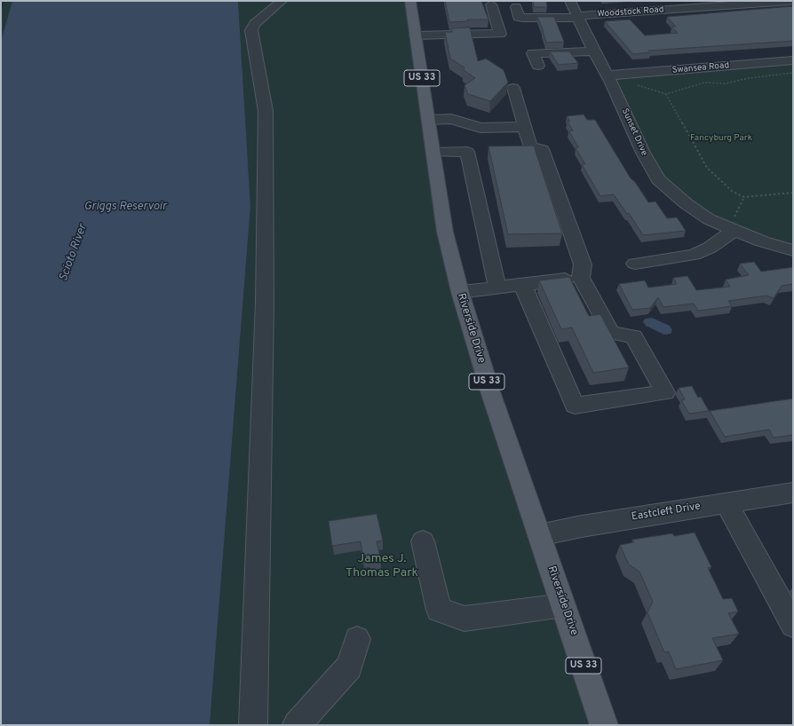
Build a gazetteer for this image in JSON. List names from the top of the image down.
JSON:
{
  "streets": {
    "main road": ["US 33", "Riverside Drive"],
    "street": [
      "Woodstock Road",
      "Swansea Road",
      "Sunset Drive",
      "Eastcleft Drive"
    ]
  },
  "crossings": [
    ["Woodstock Road", "Sunset Drive"],
    ["Swansea Road", "Sunset Drive"],
    ["Riverside Drive", "Eastcleft Drive"]
  ],
  "water": ["Griggs Reservoir", "Scioto River"],
  "parks": ["Fancyburg Park", "James J. Thomas Park"]
}
